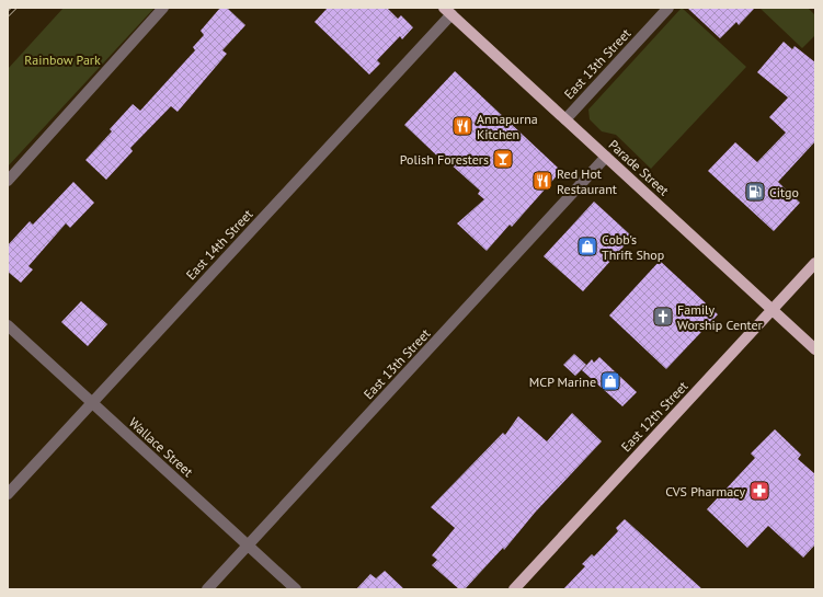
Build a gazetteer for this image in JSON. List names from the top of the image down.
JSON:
{
  "streets": {
    "main road": ["Parade Street", "East 12th Street"],
    "street": ["East 13th Street", "East 14th Street", "Wallace Street"]
  },
  "crossings": [
    ["East 13th Street", "Parade Street"],
    ["East 13th Street", "Wallace Street"],
    ["Parade Street", "East 14th Street"],
    ["Parade Street", "East 12th Street"],
    ["East 14th Street", "Wallace Street"]
  ],
  "parks": ["Rainbow Park"],
  "places": {
    "restaurant": ["Annapurna Kitchen", "Red Hot Restaurant"],
    "bar": ["Polish Foresters"],
    "fuel station": ["Citgo"],
    "shop": ["Cobb's Thrift Shop", "MCP Marine"],
    "church": ["Family Worship Center"],
    "pharmacy": ["CVS Pharmacy"]
  }
}
